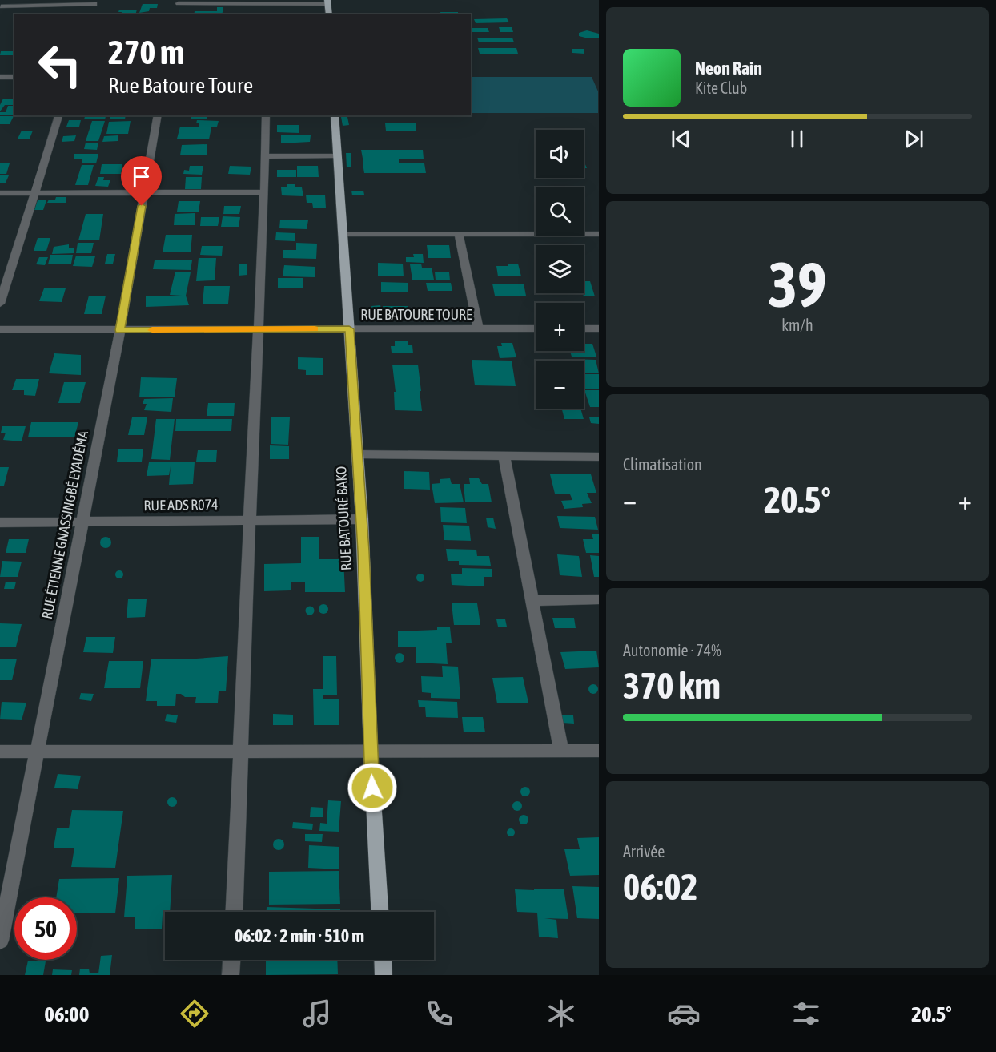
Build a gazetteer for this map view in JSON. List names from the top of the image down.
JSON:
{
  "streets": {
    "main road": ["RUE BATOURÉ BAKO"],
    "street": ["RUE BATOURE TOURE", "RUE ADS R074", "RUE ÉTIENNE GNASSINGBÉ EYADÉMA"]
  },
  "crossings": [
    ["RUE BATOURE TOURE", "RUE BATOURÉ BAKO"],
    ["RUE BATOURE TOURE", "RUE ÉTIENNE GNASSINGBÉ EYADÉMA"],
    ["RUE ADS R074", "RUE BATOURÉ BAKO"],
    ["RUE ADS R074", "RUE ÉTIENNE GNASSINGBÉ EYADÉMA"]
  ],
  "page": {
    "turn": ["270 m", "Rue Batoure Toure"],
    "song": ["Neon Rain", "Kite Club"],
    "map_buttons": ["+", "−"],
    "tile": [
      ["39", "km/h"],
      "Climatisation",
      ["Autonomie · 74%", "370 km"],
      ["Arrivée", "06:02"]
    ],
    "heat": ["−", "20.5°", "+"],
    "limit": "50",
    "trip": "06:02 · 2 min · 510 m",
    "tabs": ["06:00", "20.5°"]
  }
}
